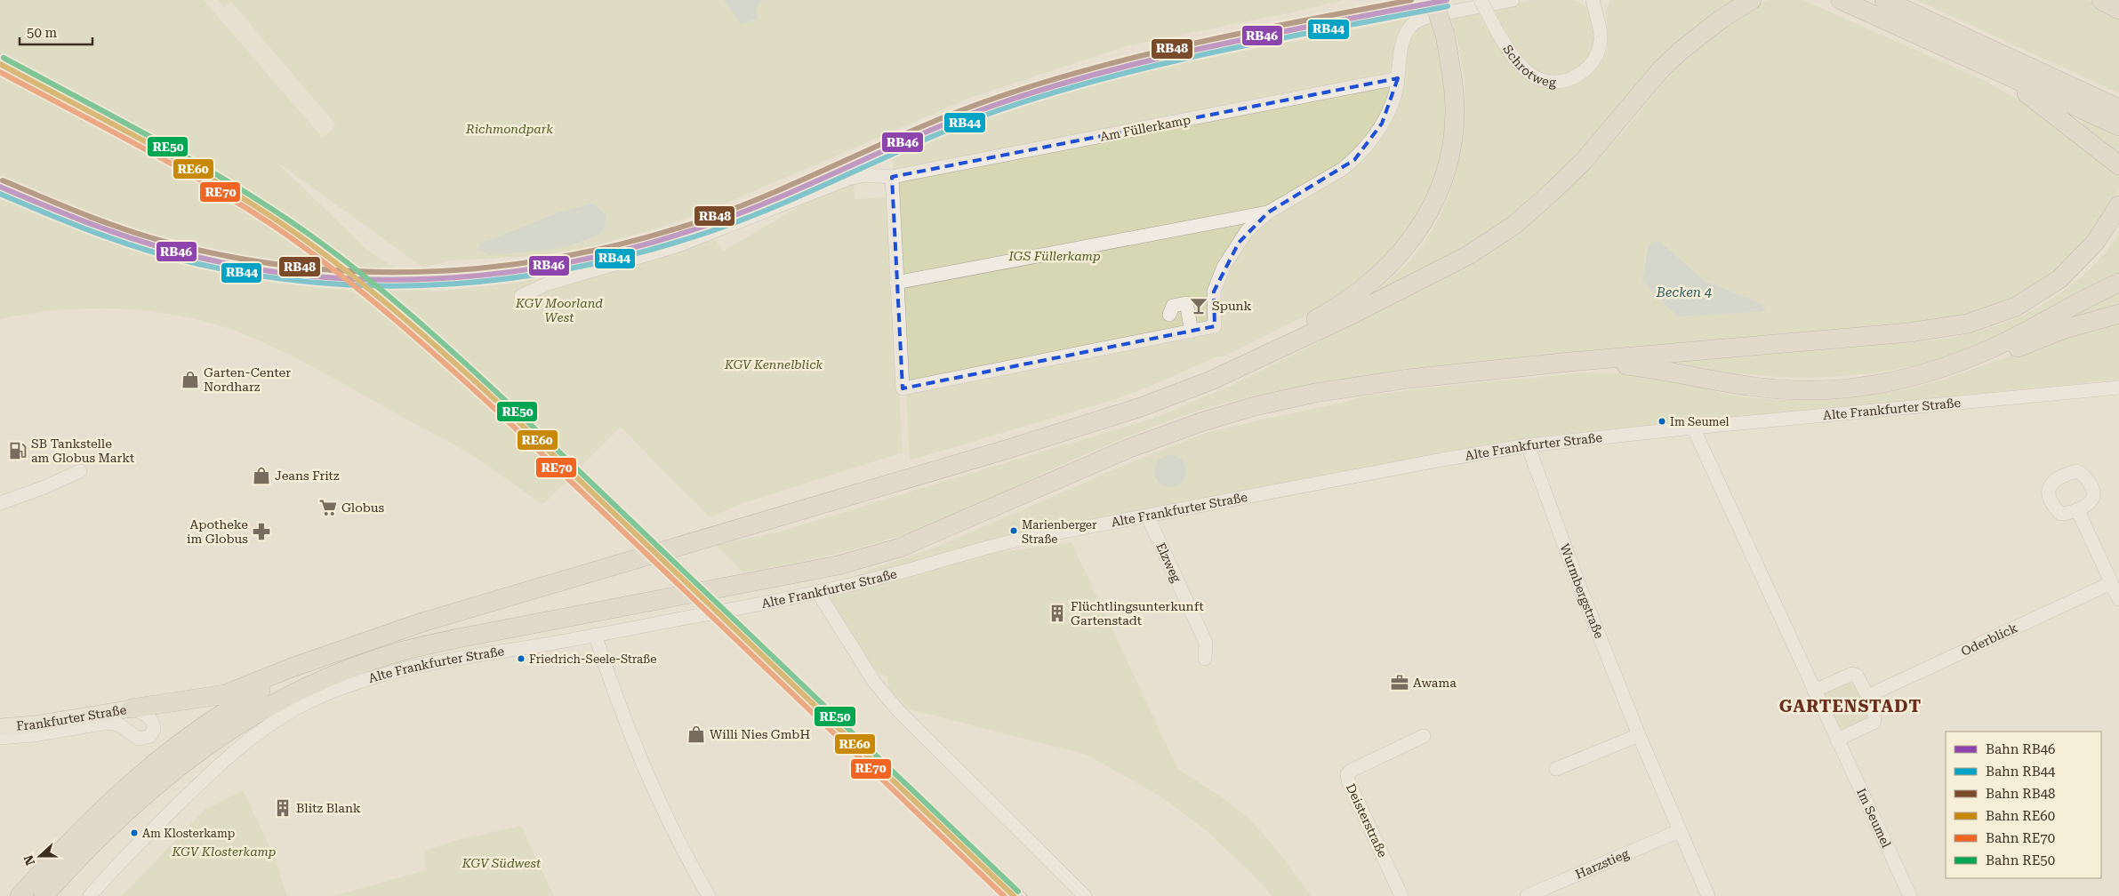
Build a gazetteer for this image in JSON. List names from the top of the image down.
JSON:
{
  "streets": {
    "main road": ["Frankfurter Straße"],
    "street": [
      "Schrotweg",
      "Am Füllerkamp",
      "Alte Frankfurter Straße",
      "Elzweg",
      "Wurmbergstraße",
      "Oderblick",
      "Im Seumel",
      "Deisterstraße",
      "Harzstieg"
    ]
  },
  "crossings": [
    ["Alte Frankfurter Straße", "Elzweg"],
    ["Alte Frankfurter Straße", "Wurmbergstraße"],
    ["Alte Frankfurter Straße", "Im Seumel"],
    ["Wurmbergstraße", "Harzstieg"]
  ],
  "districts": ["GARTENSTADT"],
  "water": ["Becken 4"],
  "parks": [
    "Richmondpark",
    "IGS Füllerkamp",
    "KGV Moorland West",
    "KGV Kennelblick",
    "KGV Klosterkamp",
    "KGV Südwest"
  ],
  "places": {
    "bar": ["Spunk"],
    "shop": ["Garten-Center Nordharz", "Jeans Fritz", "Willi Nies GmbH"],
    "other": [
      "Im Seumel",
      "Marienberger Straße",
      "Friedrich-Seele-Straße",
      "Am Klosterkamp"
    ],
    "fuel station": ["SB Tankstelle am Globus Markt"],
    "supermarket": ["Globus"],
    "pharmacy": ["Apotheke im Globus"],
    "building": ["Flüchtlingsunterkunft Gartenstadt", "Blitz Blank"],
    "office": ["Awama"]
  },
  "lines": [
    "rail line RB46",
    "rail line RB48",
    "rail line RB44",
    "rail line RE50",
    "rail line RE60",
    "rail line RE70"
  ],
  "legend": [
    "Bahn RB46",
    "Bahn RB44",
    "Bahn RB48",
    "Bahn RE60",
    "Bahn RE70",
    "Bahn RE50"
  ],
  "scale_bar": "50 m",
  "north": "left"
}
